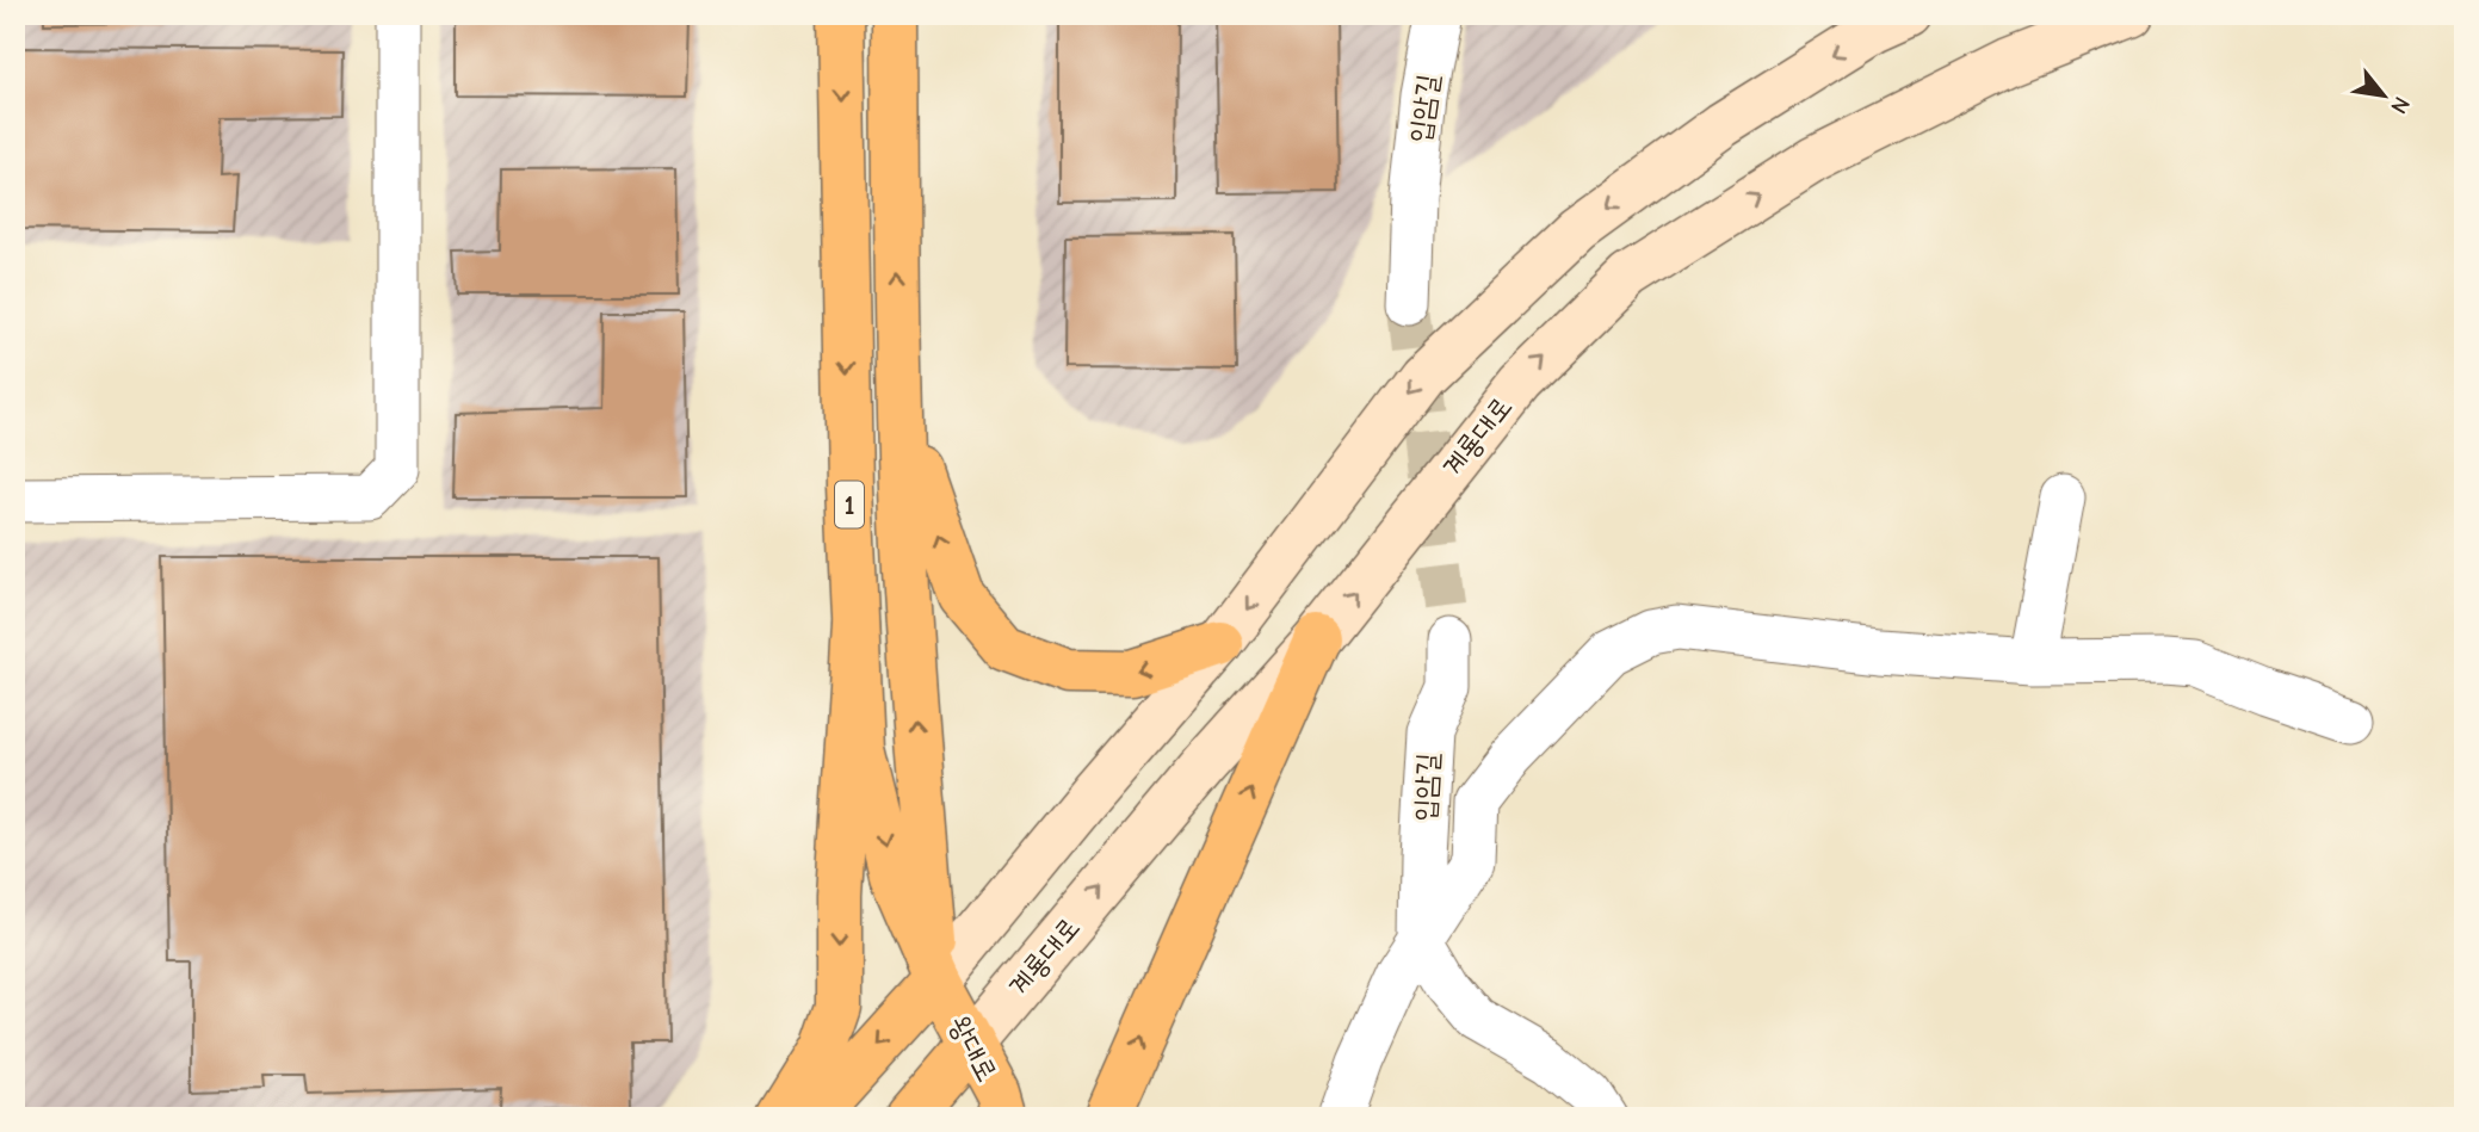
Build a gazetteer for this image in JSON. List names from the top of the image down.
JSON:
{
  "streets": {
    "main road": ["계룡대로", "1", "왕대로"],
    "street": ["입암길"]
  },
  "crossings": [
    ["계룡대로", "왕대로"],
    ["1", "왕대로"]
  ],
  "north": "bottom right"
}
